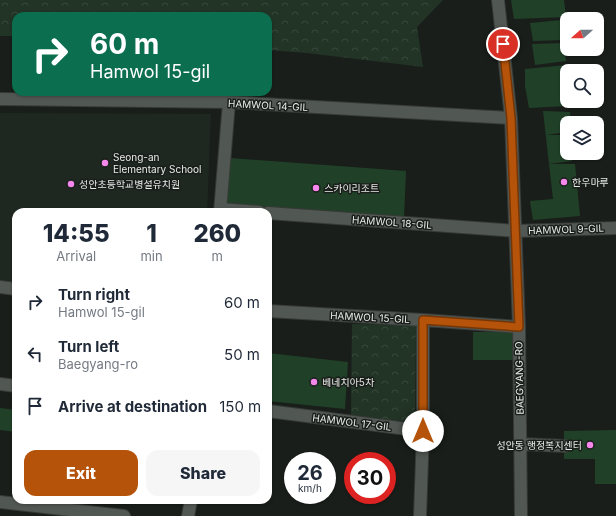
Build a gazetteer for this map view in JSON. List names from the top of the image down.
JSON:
{
  "streets": {
    "street": [
      "HAMWOL 14-GIL",
      "HAMWOL 18-GIL",
      "HAMWOL 9-GIL",
      "HAMWOL 15-GIL",
      "BAEGYANG-RO",
      "HAMWOL 17-GIL"
    ]
  },
  "crossings": [
    ["HAMWOL 14-GIL", "BAEGYANG-RO"],
    ["HAMWOL 18-GIL", "HAMWOL 9-GIL"],
    ["HAMWOL 18-GIL", "BAEGYANG-RO"],
    ["HAMWOL 9-GIL", "BAEGYANG-RO"],
    ["HAMWOL 15-GIL", "BAEGYANG-RO"]
  ],
  "places": [
    "Seong-an Elementary School",
    "한우마루",
    "성안초등학교병설유치원",
    "스카이리조트",
    "베네치아5차",
    "성안동 행정복지센터"
  ],
  "north": "left",
  "page": {
    "turn": ["60 m", "Hamwol 15-gil"],
    "eta": [
      "14:55",
      "Arrival",
      "1",
      "min",
      "260",
      "m"
    ],
    "list": [
      {
        "name": "Turn right",
        "note": "Hamwol 15-gil",
        "value": "60 m"
      },
      {
        "name": "Turn left",
        "note": "Baegyang-ro",
        "value": "50 m"
      },
      {
        "name": "Arrive at destination",
        "value": "150 m"
      }
    ],
    "buttons": ["Exit", "Share"],
    "speed": "26 km/h",
    "limit": "30"
  }
}
